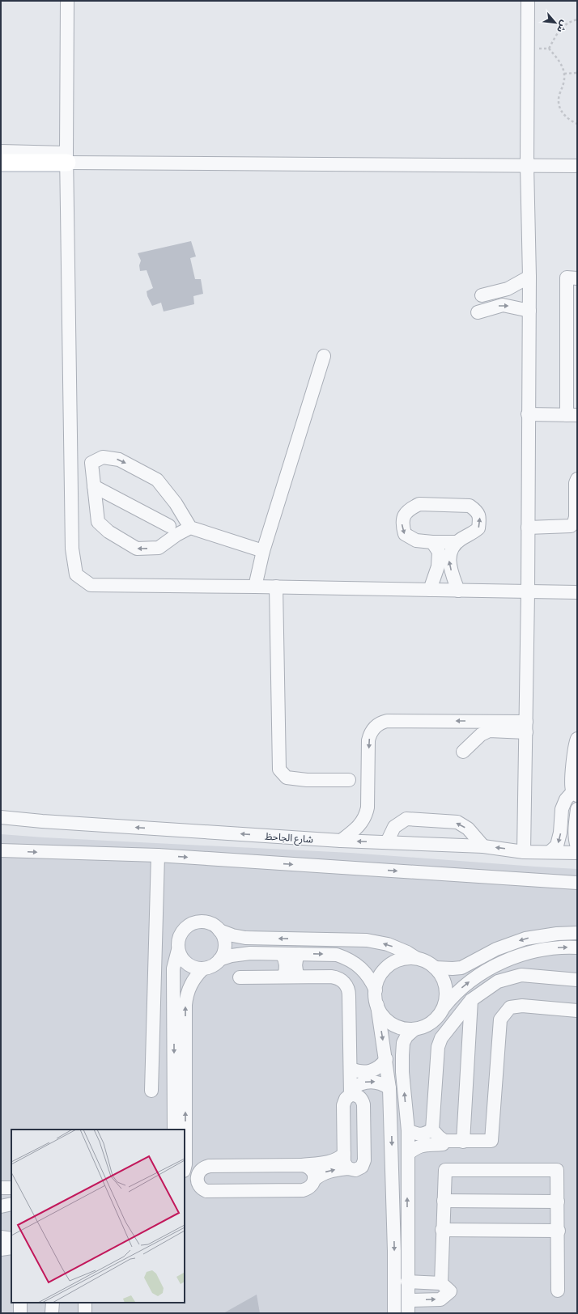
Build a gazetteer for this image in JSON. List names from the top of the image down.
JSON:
{
  "streets": {
    "street": ["شارع الجاحظ"]
  },
  "north": "bottom right"
}
